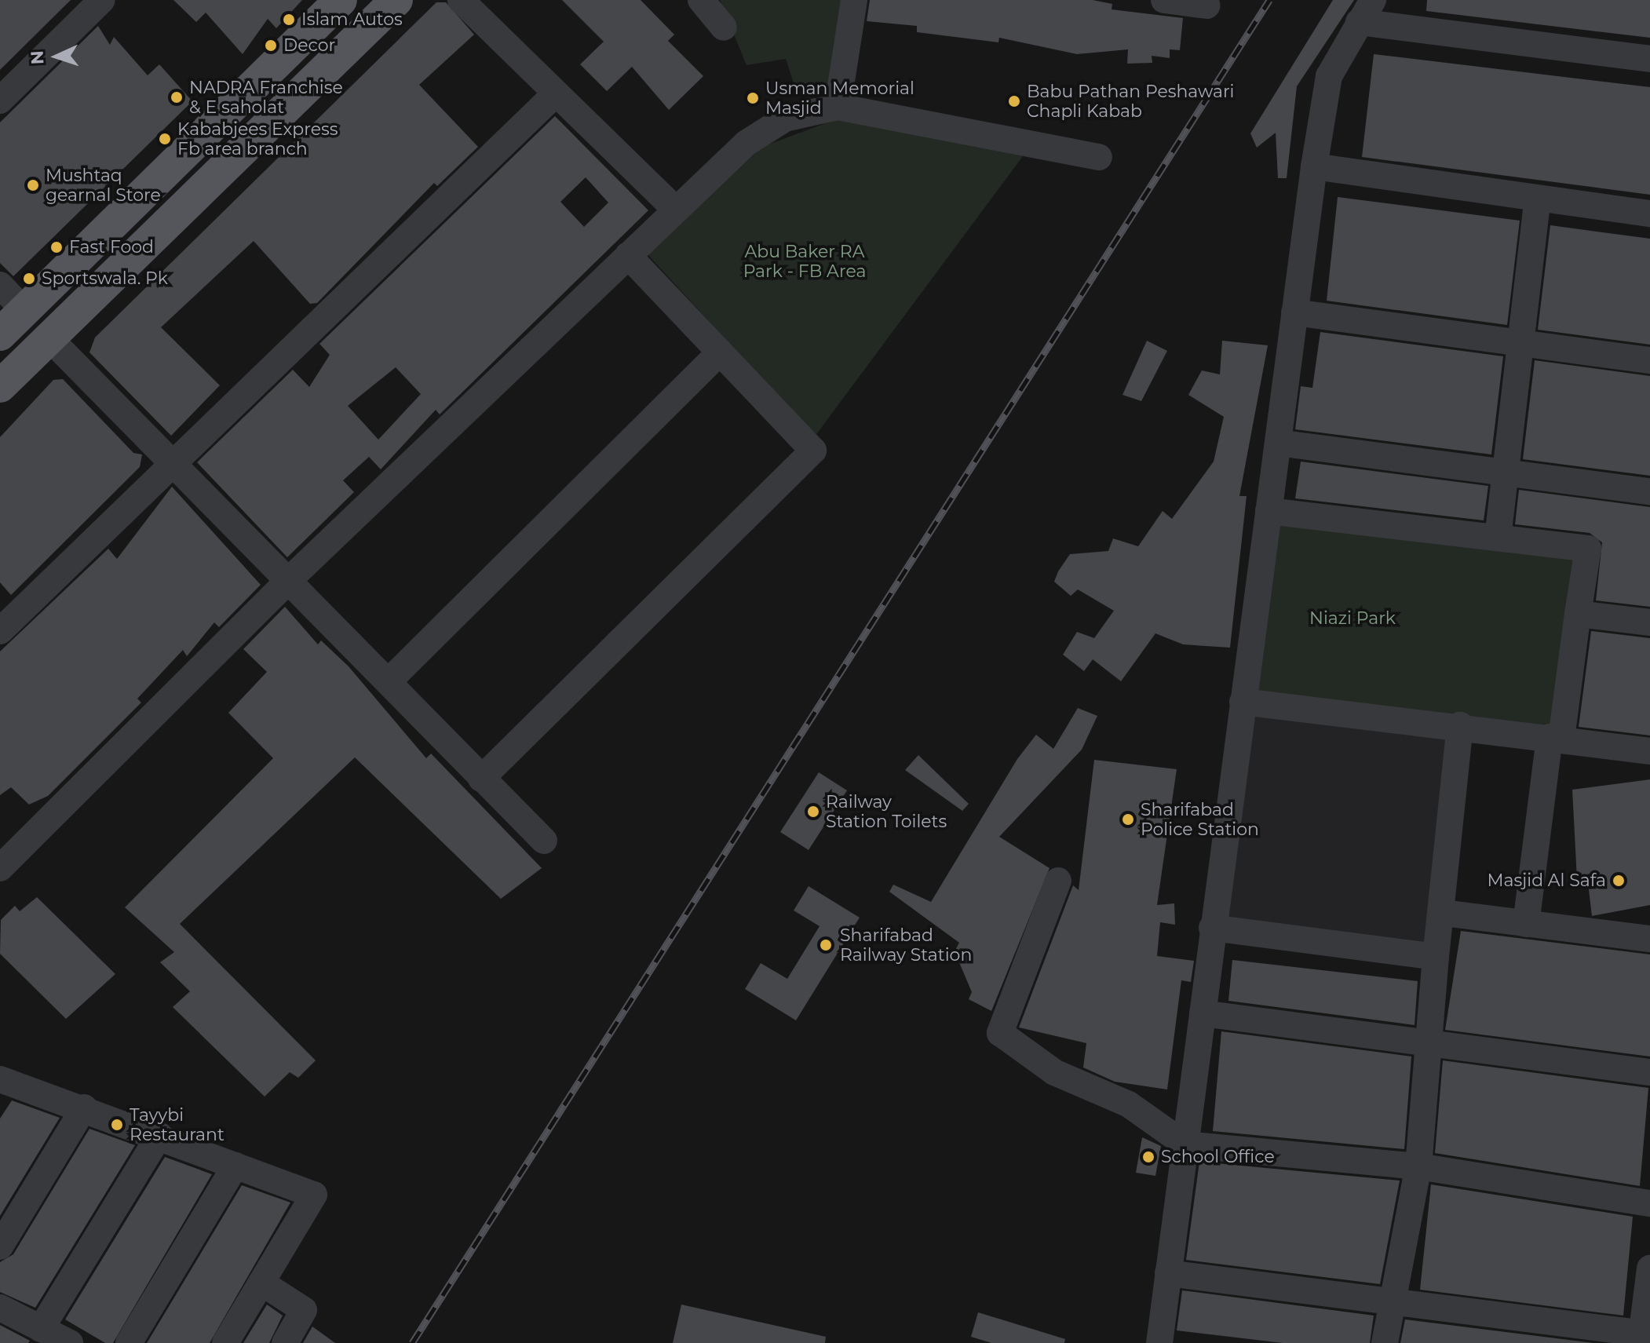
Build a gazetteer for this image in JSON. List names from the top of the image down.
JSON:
{
  "parks": ["Abu Baker RA Park - FB Area", "Niazi Park"],
  "places": [
    "Islam Autos",
    "Decor",
    "NADRA Franchise & E saholat",
    "Usman Memorial Masjid",
    "Babu Pathan Peshawari Chapli Kabab",
    "Kababjees Express Fb area branch",
    "Mushtaq gearnal Store",
    "Fast Food",
    "Sportswala. Pk",
    "Railway Station Toilets",
    "Sharifabad Police Station",
    "Masjid Al Safa",
    "Sharifabad Railway Station",
    "Tayybi Restaurant",
    "School Office"
  ],
  "north": "left"
}
